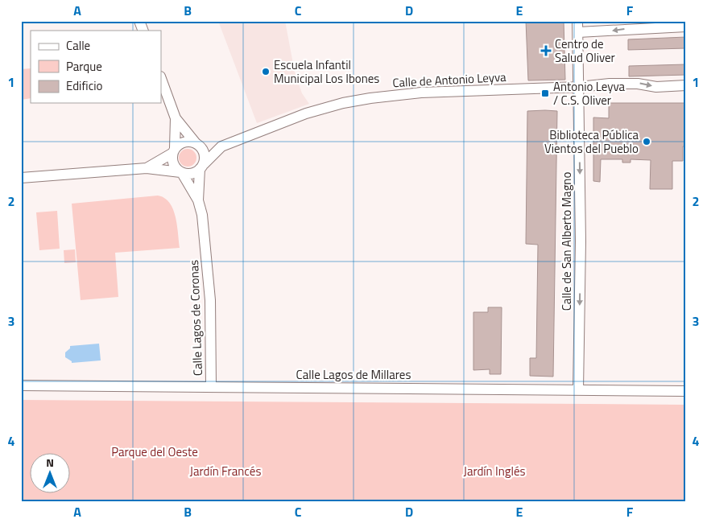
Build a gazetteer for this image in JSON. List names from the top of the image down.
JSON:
{
  "streets": {
    "street": [
      "Calle de Antonio Leyva",
      "Calle de San Alberto Magno",
      "Calle Lagos de Coronas",
      "Calle Lagos de Millares"
    ]
  },
  "crossings": [
    ["Calle de Antonio Leyva", "Calle de San Alberto Magno"],
    ["Calle de Antonio Leyva", "Calle Lagos de Coronas"],
    ["Calle de San Alberto Magno", "Calle Lagos de Millares"],
    ["Calle Lagos de Coronas", "Calle Lagos de Millares"]
  ],
  "one_way": ["Calle de San Alberto Magno"],
  "parks": ["Parque del Oeste", "Jardín Francés", "Jardín Inglés"],
  "places": {
    "health": ["Centro de Salud Oliver"],
    "other": ["Escuela Infantil Municipal Los Ibones", "Biblioteca Pública Vientos del Pueblo"],
    "transit": ["Antonio Leyva / C.S. Oliver"]
  },
  "legend": ["Calle", "Parque", "Edificio"],
  "north": "top",
  "grid": {
    "columns": [
      "A",
      "B",
      "C",
      "D",
      "E",
      "F"
    ],
    "rows": [
      "1",
      "2",
      "3",
      "4"
    ]
  }
}
